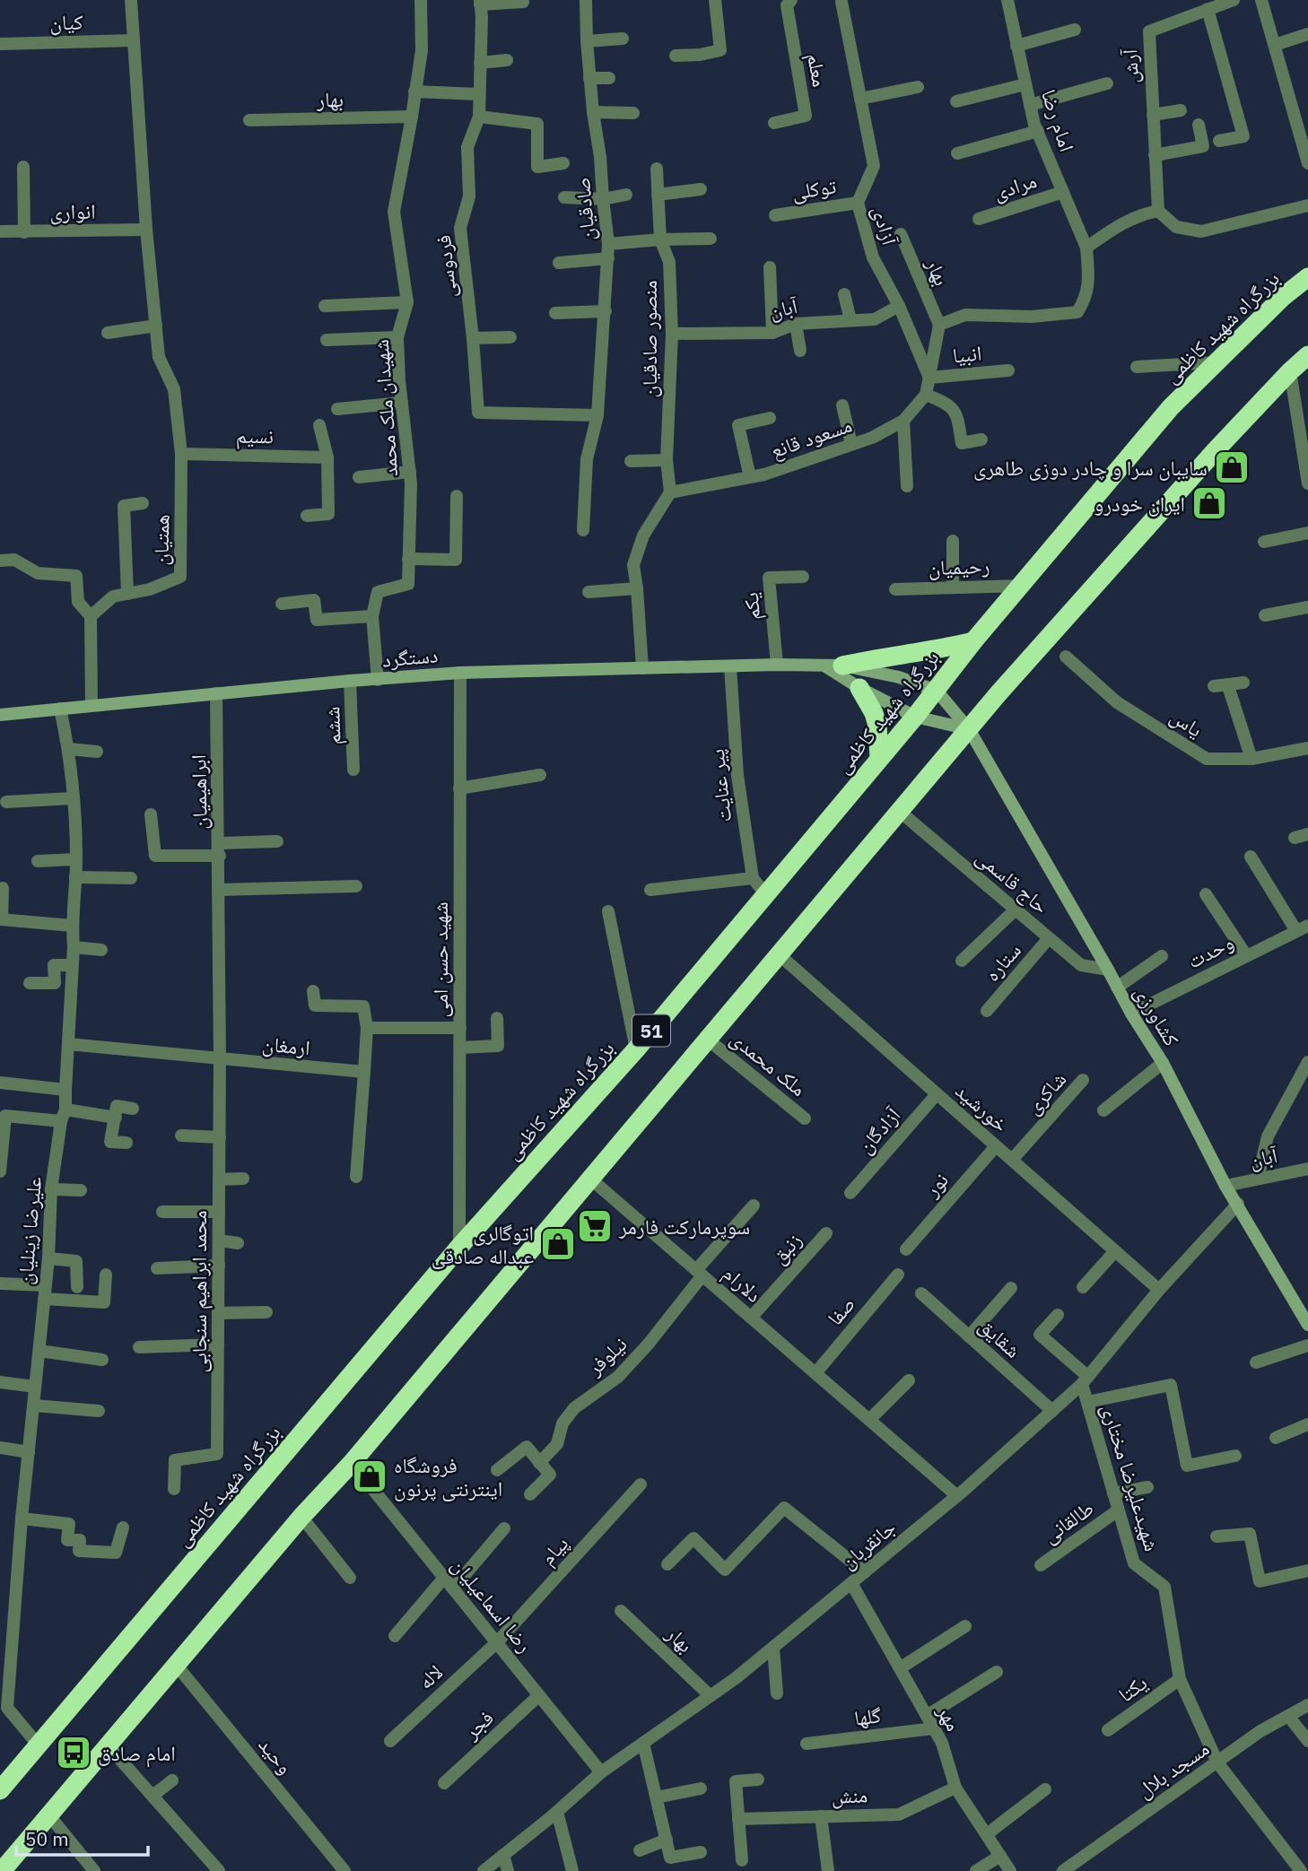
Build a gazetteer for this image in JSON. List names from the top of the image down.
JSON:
{
  "streets": {
    "highway": ["بزرگراه شهید کاظمی", "51"],
    "street": [
      "کیان",
      "آرش",
      "معلم",
      "بهار",
      "امام رضا",
      "مرادی",
      "توکلی",
      "صادقیان",
      "انواری",
      "آزادی",
      "فردوسی",
      "آبان",
      "منصور صادقیان",
      "انبیا",
      "شهیدان ملک محمد",
      "نسیم",
      "مسعود قانع",
      "همتیان",
      "رحیمیان",
      "یکم",
      "دستگرد",
      "یاس",
      "ششم",
      "پیر عنایت",
      "ابراهیمیان",
      "حاج قاسمی",
      "وحدت",
      "شهید حسن امی",
      "ستاره",
      "کشاورزی",
      "ارمغان",
      "ملک محمدی",
      "شاکری",
      "خورشید",
      "آزادگان",
      "نور",
      "علیرضا زینلیان",
      "زنبق",
      "دلارام",
      "محمد ابراهیم سنجابی",
      "صفا",
      "شقایق",
      "نیلوفر",
      "شهیدعلیرضا مختاری",
      "طالقانی",
      "جانقربان",
      "پیام",
      "رضا اسماعیلیان",
      "لاله",
      "یکتا",
      "گلها",
      "مهر",
      "فجر",
      "وحید",
      "مسجد بلال",
      "منش"
    ]
  },
  "crossings": [
    ["کیان", "همتیان"],
    ["بهار", "امام رضا"],
    ["بهار", "شهیدان ملک محمد"],
    ["بهار", "مسعود قانع"],
    ["بهار", "جانقربان"],
    ["امام رضا", "مرادی"],
    ["امام رضا", "مسعود قانع"],
    ["توکلی", "آزادی"],
    ["صادقیان", "فردوسی"],
    ["انواری", "همتیان"],
    ["آزادی", "آبان"],
    ["آزادی", "انبیا"],
    ["آزادی", "مسعود قانع"],
    ["آبان", "منصور صادقیان"],
    ["آبان", "کشاورزی"],
    ["بزرگراه شهید کاظمی", "رحیمیان"],
    ["بزرگراه شهید کاظمی", "دستگرد"],
    ["بزرگراه شهید کاظمی", "پیر عنایت"],
    ["بزرگراه شهید کاظمی", "شهید حسن امی"],
    ["بزرگراه شهید کاظمی", "کشاورزی"],
    ["بزرگراه شهید کاظمی", "علیرضا زینلیان"],
    ["منصور صادقیان", "مسعود قانع"],
    ["انبیا", "مسعود قانع"],
    ["شهیدان ملک محمد", "دستگرد"],
    ["نسیم", "همتیان"],
    ["یکم", "دستگرد"],
    ["دستگرد", "ششم"],
    ["دستگرد", "پیر عنایت"],
    ["دستگرد", "ابراهیمیان"],
    ["دستگرد", "شهید حسن امی"],
    ["دستگرد", "کشاورزی"],
    ["دستگرد", "علیرضا زینلیان"],
    ["ابراهیمیان", "ارمغان"],
    ["ابراهیمیان", "محمد ابراهیم سنجابی"],
    ["حاج قاسمی", "ستاره"],
    ["حاج قاسمی", "کشاورزی"],
    ["حاج قاسمی", "51"],
    ["وحدت", "کشاورزی"],
    ["کشاورزی", "51"],
    ["کشاورزی", "جانقربان"],
    ["51", "ملک محمدی"],
    ["51", "خورشید"],
    ["51", "دلارام"],
    ["51", "رضا اسماعیلیان"],
    ["51", "وحید"],
    ["ارمغان", "علیرضا زینلیان"],
    ["ارمغان", "محمد ابراهیم سنجابی"],
    ["شاکری", "خورشید"],
    ["خورشید", "آزادگان"],
    ["خورشید", "نور"],
    ["خورشید", "جانقربان"],
    ["زنبق", "دلارام"],
    ["دلارام", "صفا"],
    ["دلارام", "نیلوفر"],
    ["دلارام", "جانقربان"],
    ["شقایق", "جانقربان"],
    ["شهیدعلیرضا مختاری", "طالقانی"],
    ["شهیدعلیرضا مختاری", "جانقربان"],
    ["شهیدعلیرضا مختاری", "یکتا"],
    ["شهیدعلیرضا مختاری", "مسجد بلال"],
    ["جانقربان", "رضا اسماعیلیان"],
    ["جانقربان", "مهر"],
    ["پیام", "رضا اسماعیلیان"],
    ["پیام", "لاله"],
    ["رضا اسماعیلیان", "لاله"],
    ["رضا اسماعیلیان", "فجر"],
    ["گلها", "مهر"],
    ["مهر", "منش"]
  ],
  "places": {
    "shop": [
      "سایبان سرا و چادر دوزی طاهری",
      "ایران خودرو",
      "اتوگالری عبداله صادقی",
      "فروشگاه اینترنتی پرنون"
    ],
    "supermarket": ["سوپرمارکت فارمر"],
    "bus stop": ["امام صادق"]
  },
  "scale_bar": "50 m"
}
